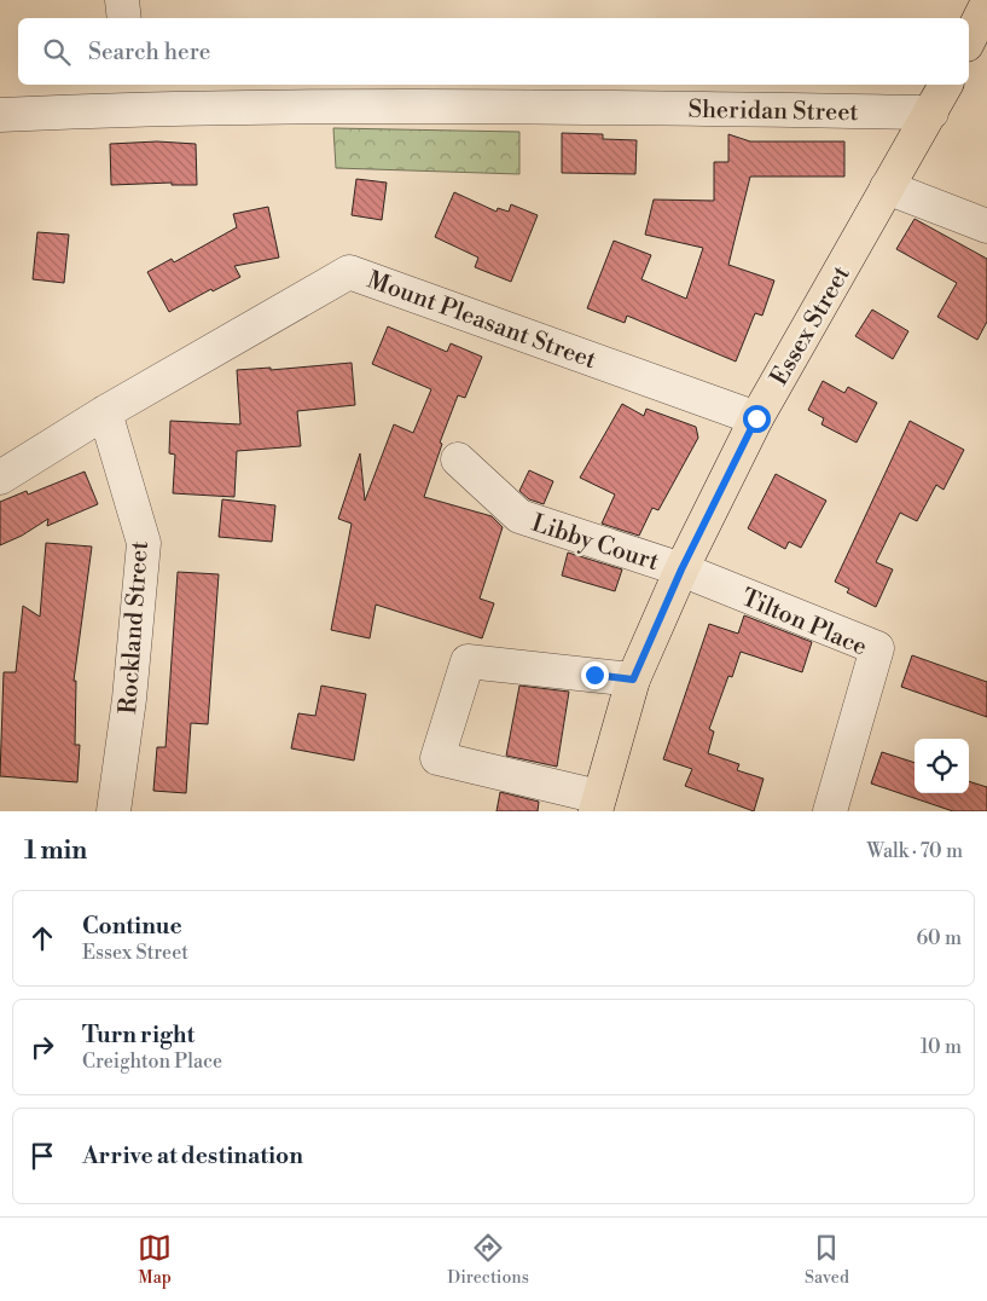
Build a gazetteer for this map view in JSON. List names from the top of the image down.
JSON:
{
  "streets": {
    "main road": ["Essex Street"],
    "street": [
      "Sheridan Street",
      "Mount Pleasant Street",
      "Libby Court",
      "Tilton Place",
      "Rockland Street"
    ]
  },
  "crossings": [
    ["Sheridan Street", "Essex Street"],
    ["Mount Pleasant Street", "Essex Street"],
    ["Mount Pleasant Street", "Rockland Street"],
    ["Essex Street", "Libby Court"],
    ["Essex Street", "Tilton Place"],
    ["Libby Court", "Tilton Place"]
  ],
  "page": {
    "search": "Search here",
    "heading": ["1 min", "Walk · 70 m"],
    "list": [
      ["Continue", "Essex Street", "60 m"],
      ["Turn right", "Creighton Place", "10 m"],
      "Arrive at destination"
    ],
    "nav": ["Map", "Directions", "Saved"]
  }
}
